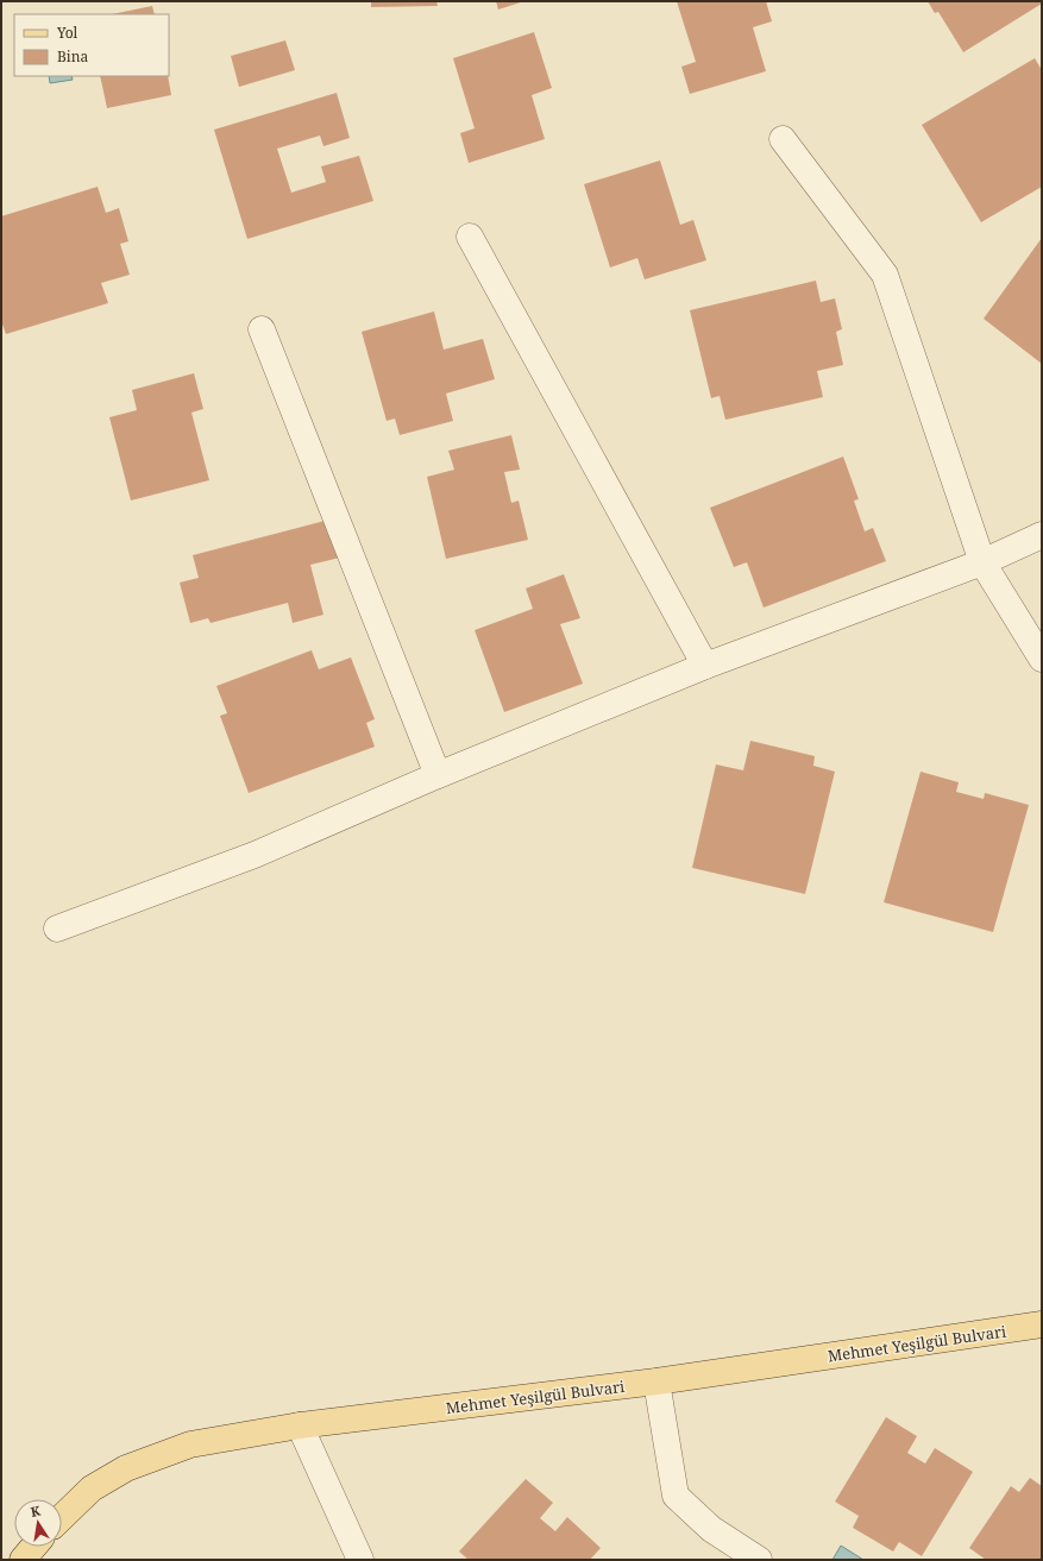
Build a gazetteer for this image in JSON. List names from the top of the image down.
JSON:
{
  "streets": {
    "main road": ["Mehmet Yeşilgül Bulvari"]
  },
  "legend": ["Yol", "Bina"],
  "north": "top"
}
